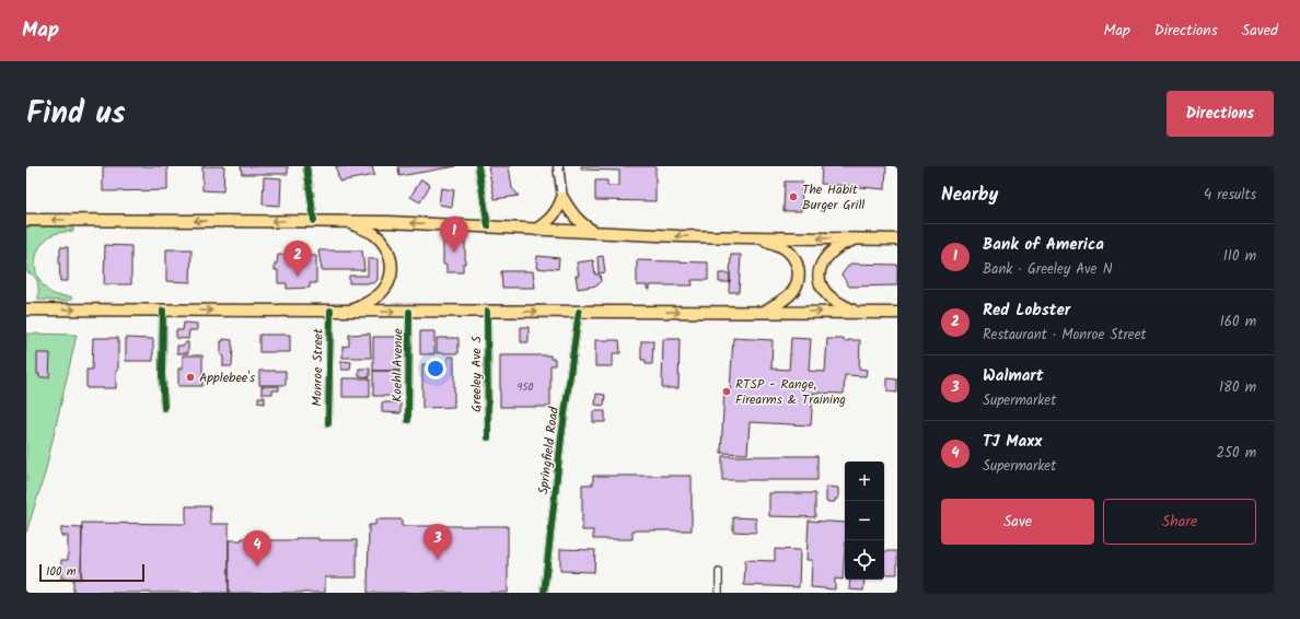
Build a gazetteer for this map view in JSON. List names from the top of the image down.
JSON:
{
  "streets": {
    "street": [
      "Koehl Avenue",
      "Monroe Street",
      "Greeley Ave S",
      "Springfield Road"
    ]
  },
  "places": ["The Habit Burger Grill", "Applebee's", "RTSP - Range, Firearms & Training"],
  "house_numbers": ["950"],
  "scale_bar": "100 m",
  "page": {
    "header": "Map",
    "nav": ["Map", "Directions", "Saved"],
    "title": "Find us",
    "buttons": [
      "Directions",
      ["Save", "Share"]
    ],
    "heading": ["Nearby", "4 results"],
    "pins": [
      "1",
      "2",
      "3",
      "4"
    ],
    "list": [
      {
        "mark": "1",
        "name": "Bank of America",
        "note": "Bank · Greeley Ave N",
        "value": "110 m"
      },
      {
        "mark": "2",
        "name": "Red Lobster",
        "note": "Restaurant · Monroe Street",
        "value": "160 m"
      },
      {
        "mark": "3",
        "name": "Walmart",
        "note": "Supermarket",
        "value": "180 m"
      },
      {
        "mark": "4",
        "name": "TJ Maxx",
        "note": "Supermarket",
        "value": "250 m"
      }
    ],
    "map_buttons": ["+", "−"],
    "scale": "100 m"
  }
}
